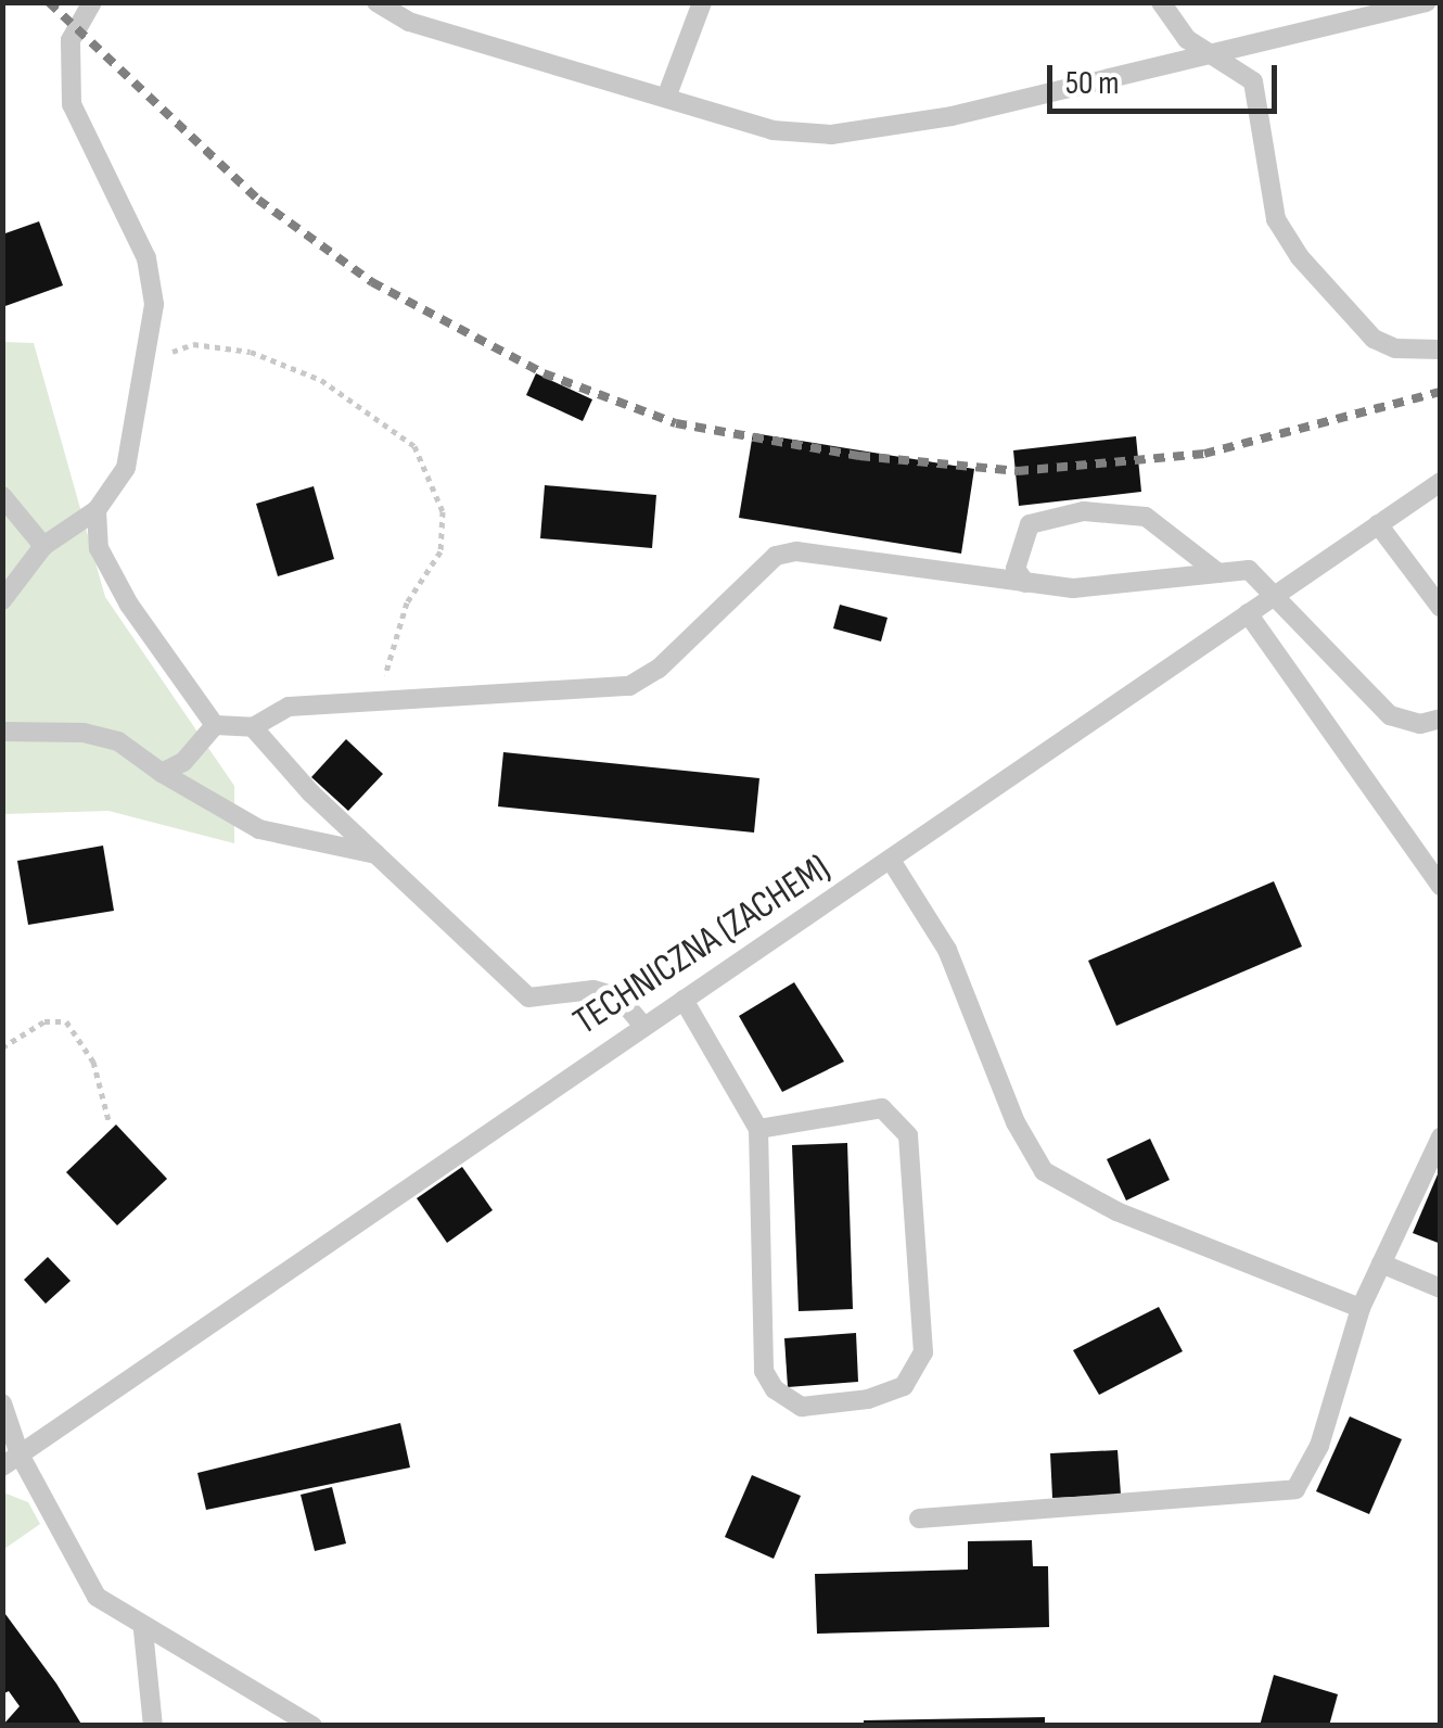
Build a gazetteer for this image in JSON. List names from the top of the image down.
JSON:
{
  "streets": {
    "lane": ["TECHNICZNA (ZACHEM)"]
  },
  "scale_bar": "50 m"
}
